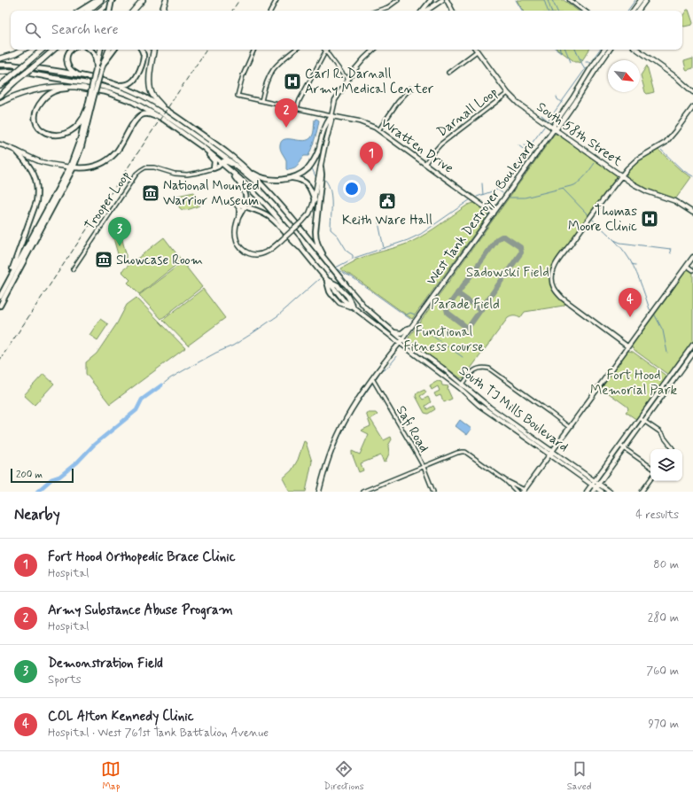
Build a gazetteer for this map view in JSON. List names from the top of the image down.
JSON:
{
  "streets": {
    "main road": ["South TJ Mills Boulevard"],
    "street": [
      "Darnall Loop",
      "South 58th Street",
      "Wratten Drive",
      "Trooper Loop",
      "West Tank Destroyer Boulevard",
      "Safi Road"
    ]
  },
  "crossings": [
    ["Darnall Loop", "South 58th Street"],
    ["Darnall Loop", "Wratten Drive"],
    ["South 58th Street", "West Tank Destroyer Boulevard"],
    ["Wratten Drive", "West Tank Destroyer Boulevard"],
    ["West Tank Destroyer Boulevard", "South TJ Mills Boulevard"],
    ["West Tank Destroyer Boulevard", "Safi Road"]
  ],
  "parks": [
    "Sadowski Field",
    "Parade Field",
    "Functional Fitness course",
    "Fort Hood Memorial Park"
  ],
  "places": {
    "hospital": ["Carl R. Darnall Army Medical Center", "Thomas Moore Clinic"],
    "museum": ["National Mounted Warrior Museum", "Showcase Room"],
    "public building": ["Keith Ware Hall"]
  },
  "scale_bar": "200 m",
  "north": "bottom right",
  "page": {
    "search": "Search here",
    "pins": [
      "2",
      "1",
      "3",
      "4"
    ],
    "scale": "200 m",
    "heading": ["Nearby", "4 results"],
    "list": [
      {
        "mark": "1",
        "name": "Fort Hood Orthopedic Brace Clinic",
        "note": "Hospital",
        "value": "80 m"
      },
      {
        "mark": "2",
        "name": "Army Substance Abuse Program",
        "note": "Hospital",
        "value": "280 m"
      },
      {
        "mark": "3",
        "name": "Demonstration Field",
        "note": "Sports",
        "value": "760 m"
      },
      {
        "mark": "4",
        "name": "COL Alton Kennedy Clinic",
        "note": "Hospital · West 761st Tank Battalion Avenue",
        "value": "970 m"
      }
    ],
    "nav": ["Map", "Directions", "Saved"]
  }
}
